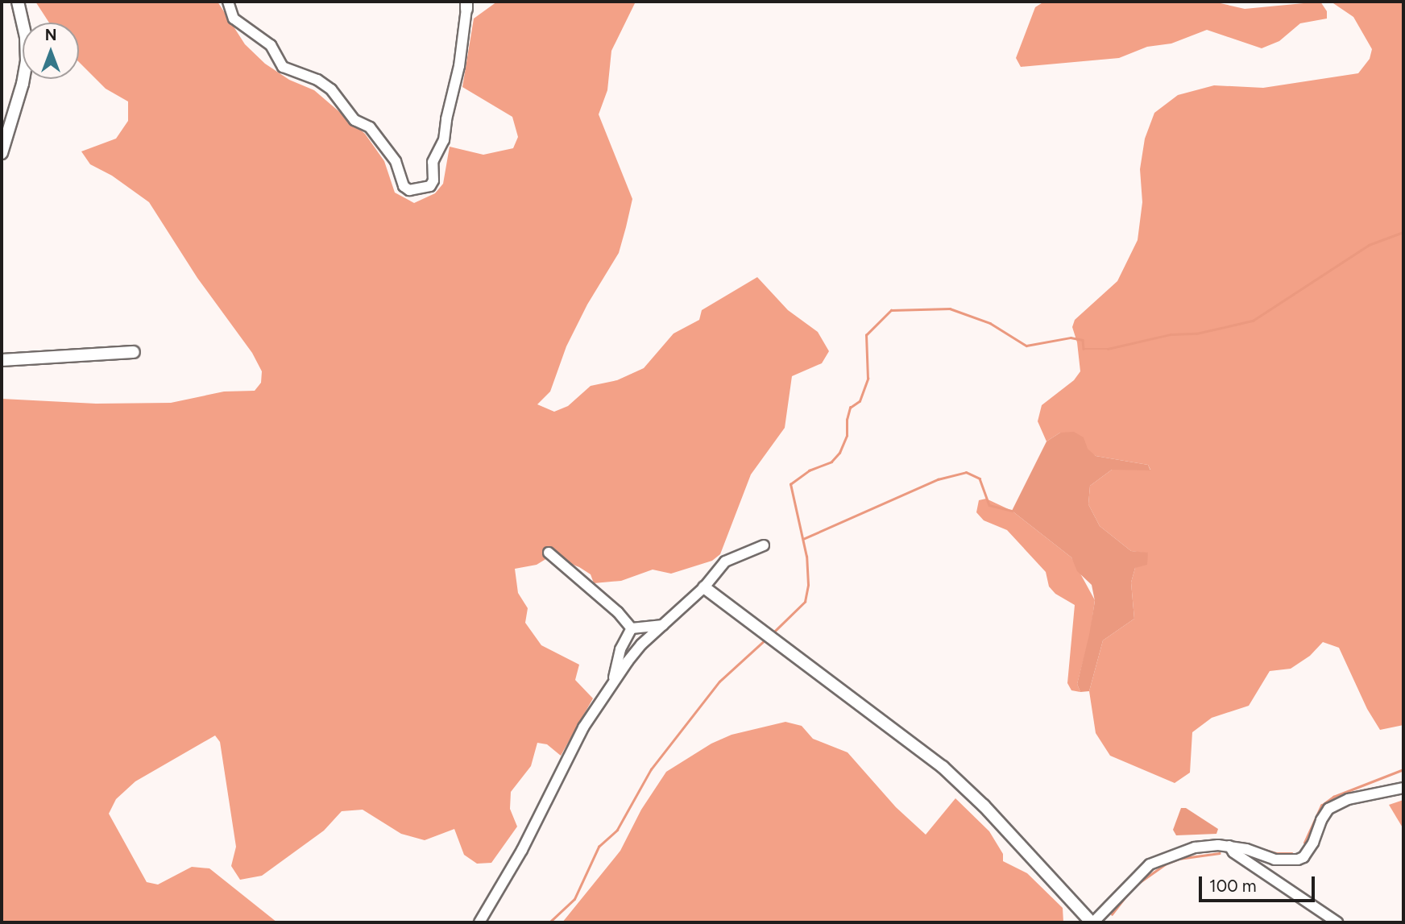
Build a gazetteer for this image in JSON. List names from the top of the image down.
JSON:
{
  "scale_bar": "100 m",
  "north": "top"
}
